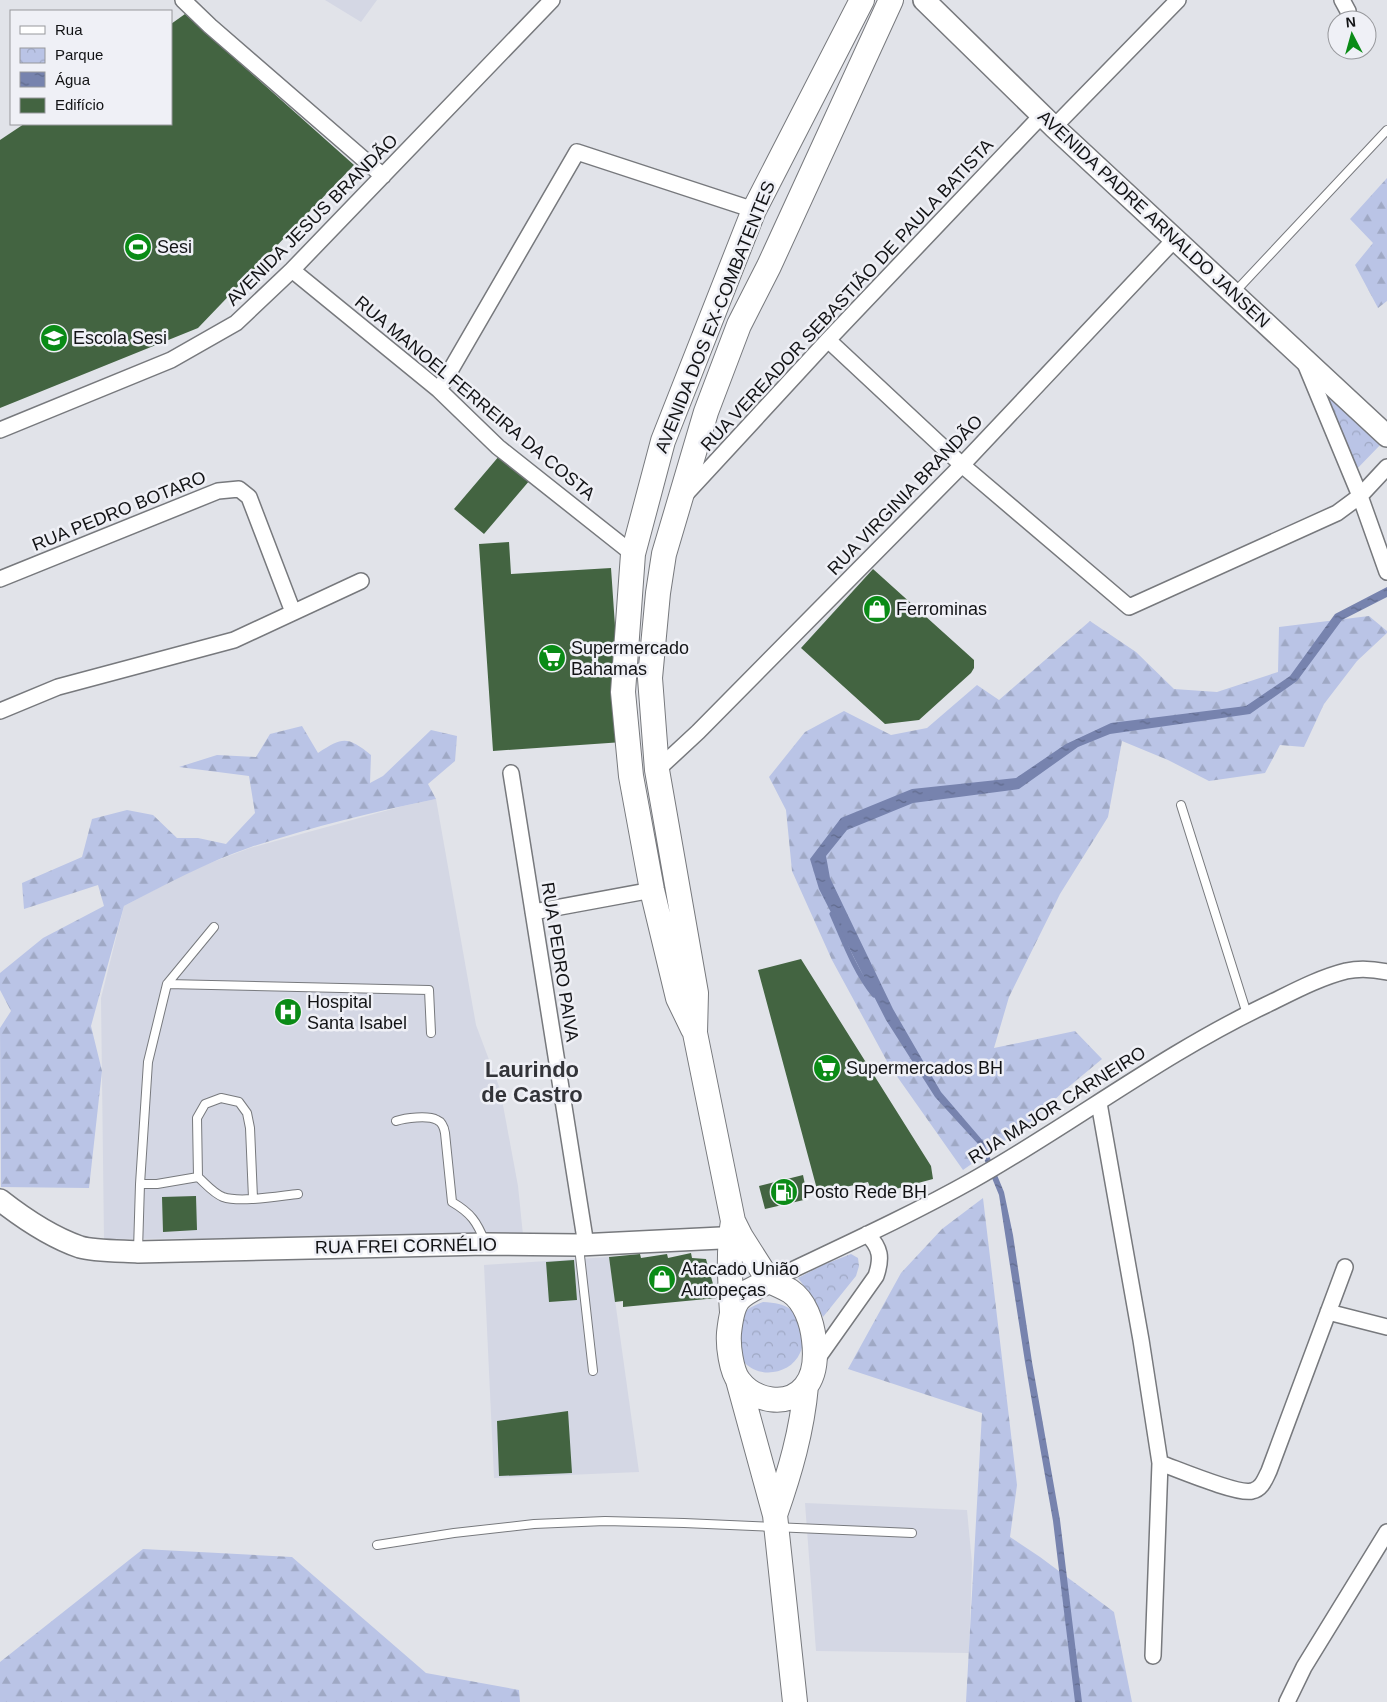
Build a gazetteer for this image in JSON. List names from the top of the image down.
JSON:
{
  "streets": {
    "main road": ["AVENIDA DOS EX-COMBATENTES"],
    "street": [
      "AVENIDA PADRE ARNALDO JANSEN",
      "AVENIDA JESUS BRANDÃO",
      "RUA VEREADOR SEBASTIÃO DE PAULA BATISTA",
      "RUA MANOEL FERREIRA DA COSTA",
      "RUA VIRGINIA BRANDÃO",
      "RUA PEDRO BOTARO",
      "RUA PEDRO PAIVA",
      "RUA MAJOR CARNEIRO",
      "RUA FREI CORNÉLIO"
    ]
  },
  "crossings": [
    ["AVENIDA PADRE ARNALDO JANSEN", "RUA VEREADOR SEBASTIÃO DE PAULA BATISTA"],
    ["AVENIDA PADRE ARNALDO JANSEN", "RUA VIRGINIA BRANDÃO"],
    ["AVENIDA JESUS BRANDÃO", "RUA MANOEL FERREIRA DA COSTA"],
    ["RUA VEREADOR SEBASTIÃO DE PAULA BATISTA", "AVENIDA DOS EX-COMBATENTES"],
    ["AVENIDA DOS EX-COMBATENTES", "RUA MANOEL FERREIRA DA COSTA"],
    ["AVENIDA DOS EX-COMBATENTES", "RUA VIRGINIA BRANDÃO"],
    ["AVENIDA DOS EX-COMBATENTES", "RUA MAJOR CARNEIRO"],
    ["AVENIDA DOS EX-COMBATENTES", "RUA FREI CORNÉLIO"],
    ["RUA PEDRO PAIVA", "RUA FREI CORNÉLIO"]
  ],
  "districts": ["Laurindo de Castro"],
  "places": {
    "sports": ["Sesi"],
    "school or university": ["Escola Sesi"],
    "shop": ["Ferrominas", "Atacado União Autopeças"],
    "supermarket": ["Supermercado Bahamas", "Supermercados BH"],
    "hospital": ["Hospital Santa Isabel"],
    "fuel station": ["Posto Rede BH"]
  },
  "legend": [
    "Rua",
    "Parque",
    "Água",
    "Edifício"
  ],
  "north": "top"
}
